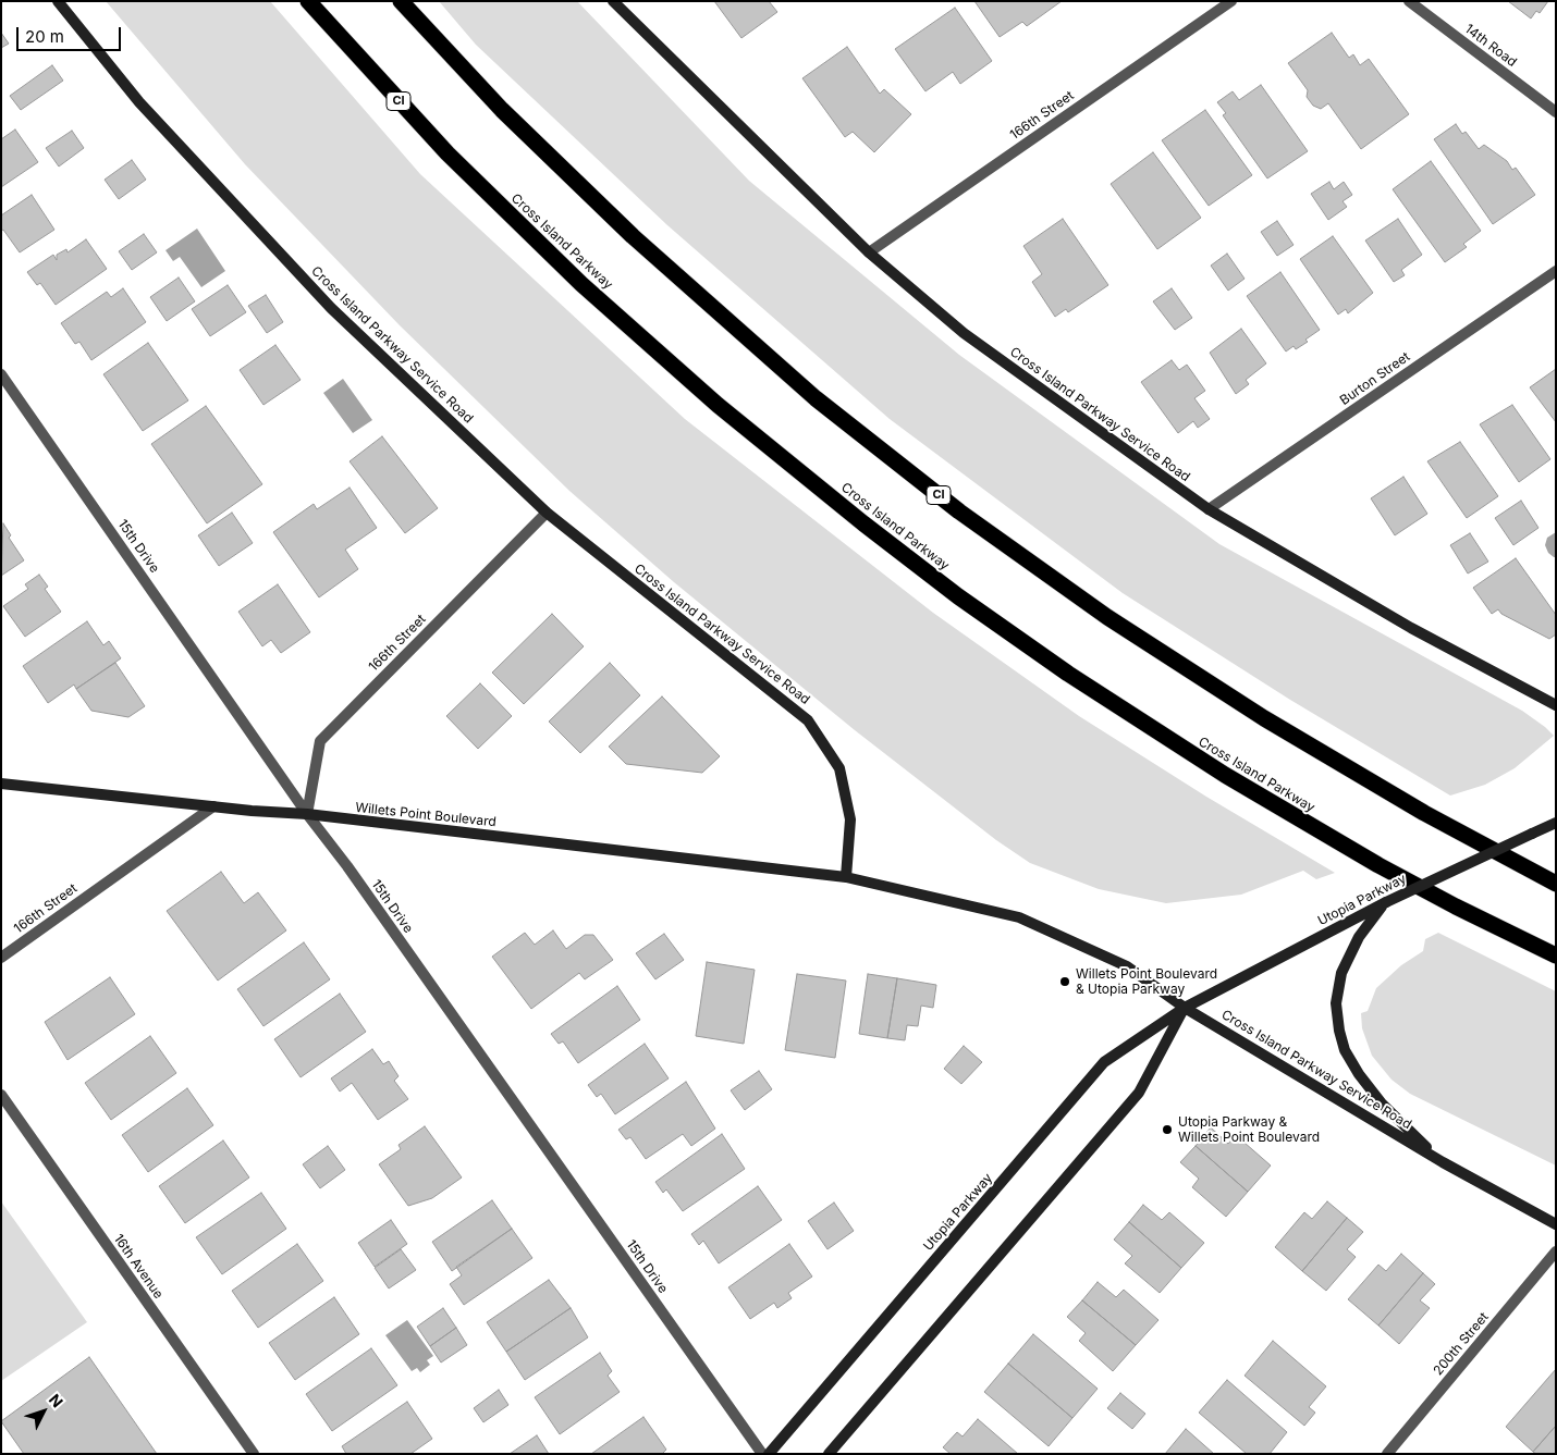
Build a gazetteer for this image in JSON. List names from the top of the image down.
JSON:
{
  "streets": {
    "highway": ["CI", "Cross Island Parkway"],
    "street": [
      "14th Road",
      "166th Street",
      "Cross Island Parkway Service Road",
      "Burton Street",
      "15th Drive",
      "Willets Point Boulevard",
      "Utopia Parkway",
      "16th Avenue",
      "200th Street"
    ]
  },
  "crossings": [
    ["166th Street", "Cross Island Parkway Service Road"],
    ["166th Street", "15th Drive"],
    ["166th Street", "Willets Point Boulevard"],
    ["Cross Island Parkway Service Road", "Burton Street"],
    ["Cross Island Parkway Service Road", "Willets Point Boulevard"],
    ["Cross Island Parkway Service Road", "Utopia Parkway"],
    ["15th Drive", "Willets Point Boulevard"]
  ],
  "places": ["Willets Point Boulevard & Utopia Parkway", "Utopia Parkway & Willets Point Boulevard"],
  "scale_bar": "20 m",
  "north": "top right"
}
